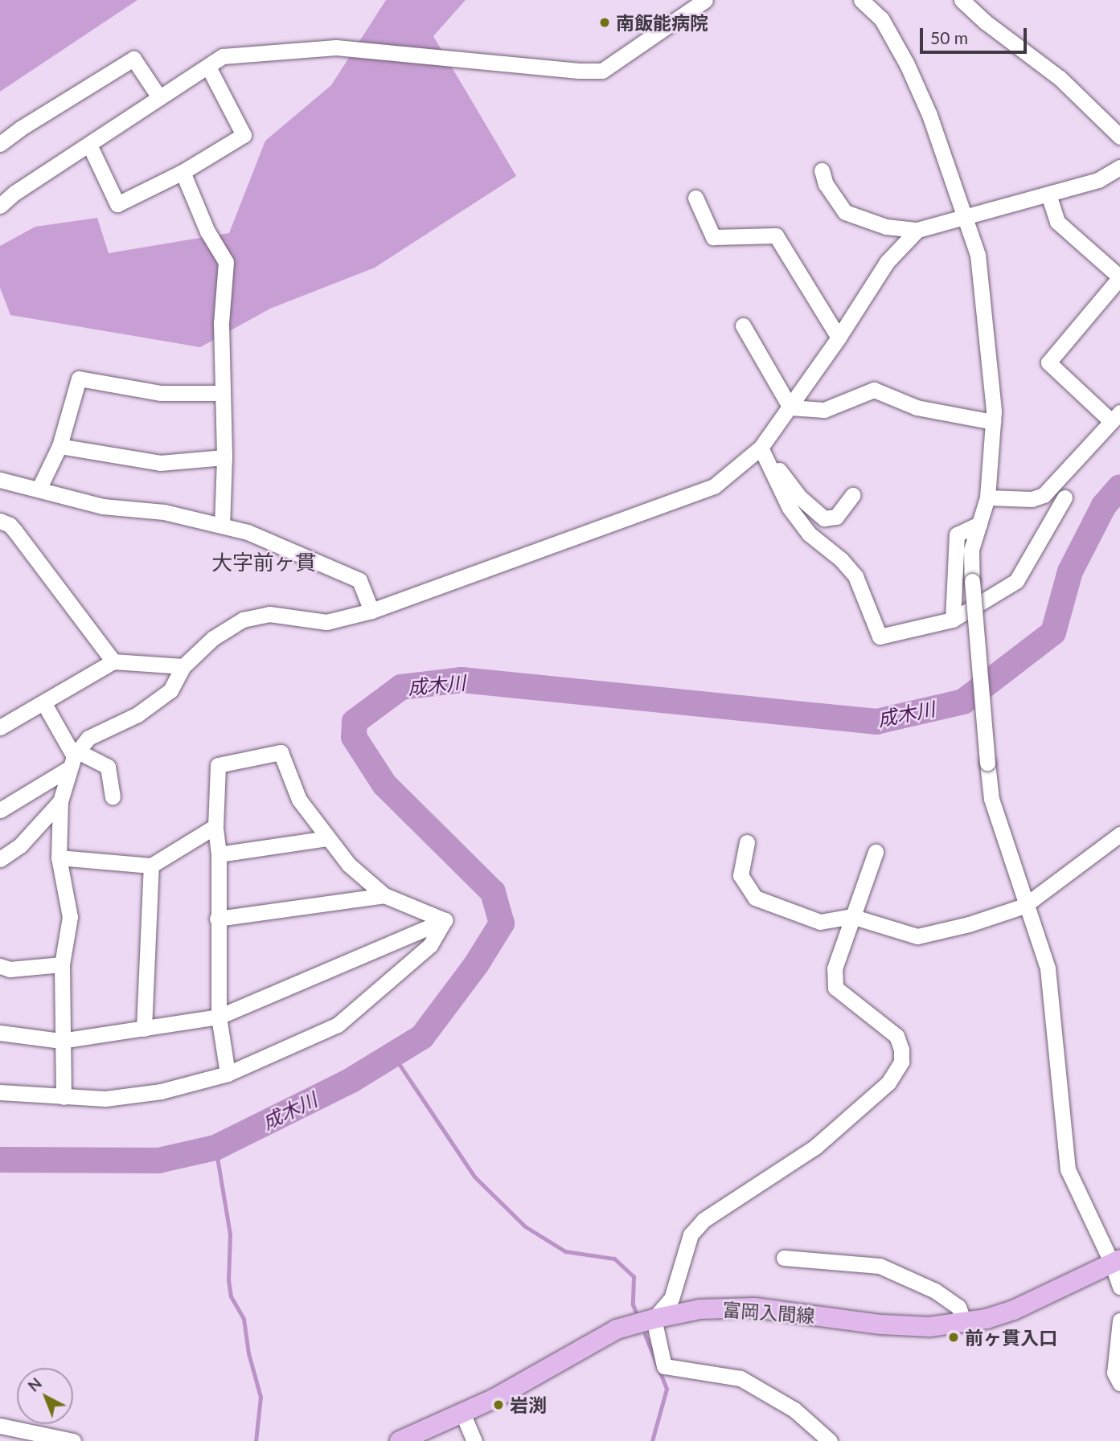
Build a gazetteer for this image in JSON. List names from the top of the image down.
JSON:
{
  "streets": {
    "main road": ["富岡入間線"]
  },
  "districts": ["大字前ヶ貫"],
  "water": ["成木川"],
  "places": ["南飯能病院", "前ヶ貫入口", "岩渕"],
  "scale_bar": "50 m",
  "north": "top left"
}
